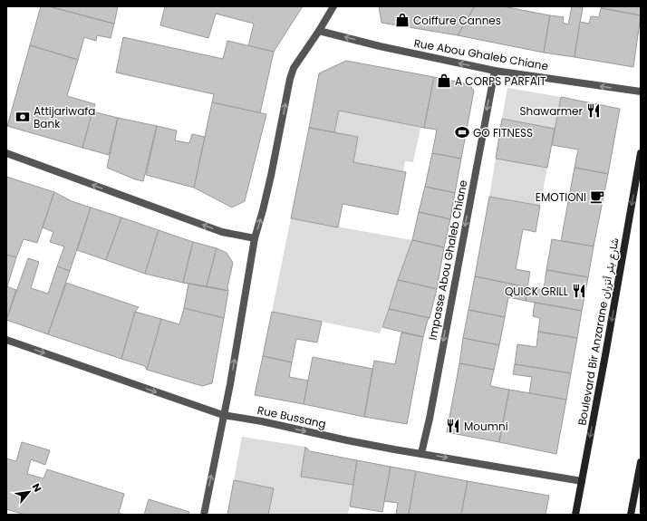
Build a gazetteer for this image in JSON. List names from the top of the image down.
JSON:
{
  "streets": {
    "main road": ["Boulevard Bir Anzarane شارع بئر أنزران"],
    "street": ["Rue Abou Ghaleb Chiane", "Impasse Abou Ghaleb Chiane", "Rue Bussang"]
  },
  "crossings": [
    ["Rue Abou Ghaleb Chiane", "Impasse Abou Ghaleb Chiane"],
    ["Impasse Abou Ghaleb Chiane", "Rue Bussang"],
    ["Boulevard Bir Anzarane شارع بئر أنزران", "Rue Bussang"]
  ],
  "one_way": [
    "Rue Abou Ghaleb Chiane",
    "Impasse Abou Ghaleb Chiane",
    "Boulevard Bir Anzarane شارع بئر أنزران",
    "Rue Bussang"
  ],
  "places": {
    "shop": ["Coiffure Cannes", "A CORPS PARFAIT"],
    "restaurant": ["Shawarmer", "QUICK GRILL", "Moumni"],
    "bank": ["Attijariwafa Bank"],
    "sports": ["GO FITNESS"],
    "cafe": ["EMOTIONI"]
  },
  "north": "top right"
}
